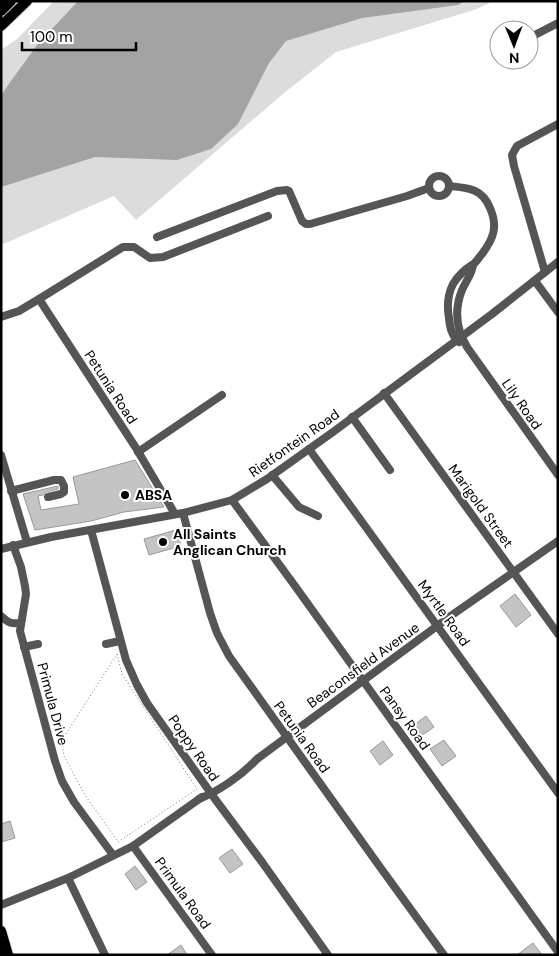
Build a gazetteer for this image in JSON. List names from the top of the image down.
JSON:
{
  "streets": {
    "street": [
      "Petunia Road",
      "Lily Road",
      "Rietfontein Road",
      "Marigold Street",
      "Myrtle Road",
      "Beaconsfield Avenue",
      "Primula Drive",
      "Pansy Road",
      "Poppy Road",
      "Primula Road"
    ]
  },
  "crossings": [
    ["Petunia Road", "Rietfontein Road"],
    ["Petunia Road", "Beaconsfield Avenue"],
    ["Lily Road", "Rietfontein Road"],
    ["Rietfontein Road", "Marigold Street"],
    ["Rietfontein Road", "Myrtle Road"],
    ["Rietfontein Road", "Primula Drive"],
    ["Rietfontein Road", "Pansy Road"],
    ["Rietfontein Road", "Poppy Road"],
    ["Marigold Street", "Beaconsfield Avenue"],
    ["Myrtle Road", "Beaconsfield Avenue"],
    ["Beaconsfield Avenue", "Primula Drive"],
    ["Beaconsfield Avenue", "Pansy Road"],
    ["Beaconsfield Avenue", "Poppy Road"],
    ["Beaconsfield Avenue", "Primula Road"]
  ],
  "places": ["ABSA", "All Saints Anglican Church"],
  "scale_bar": "100 m",
  "north": "bottom"
}
